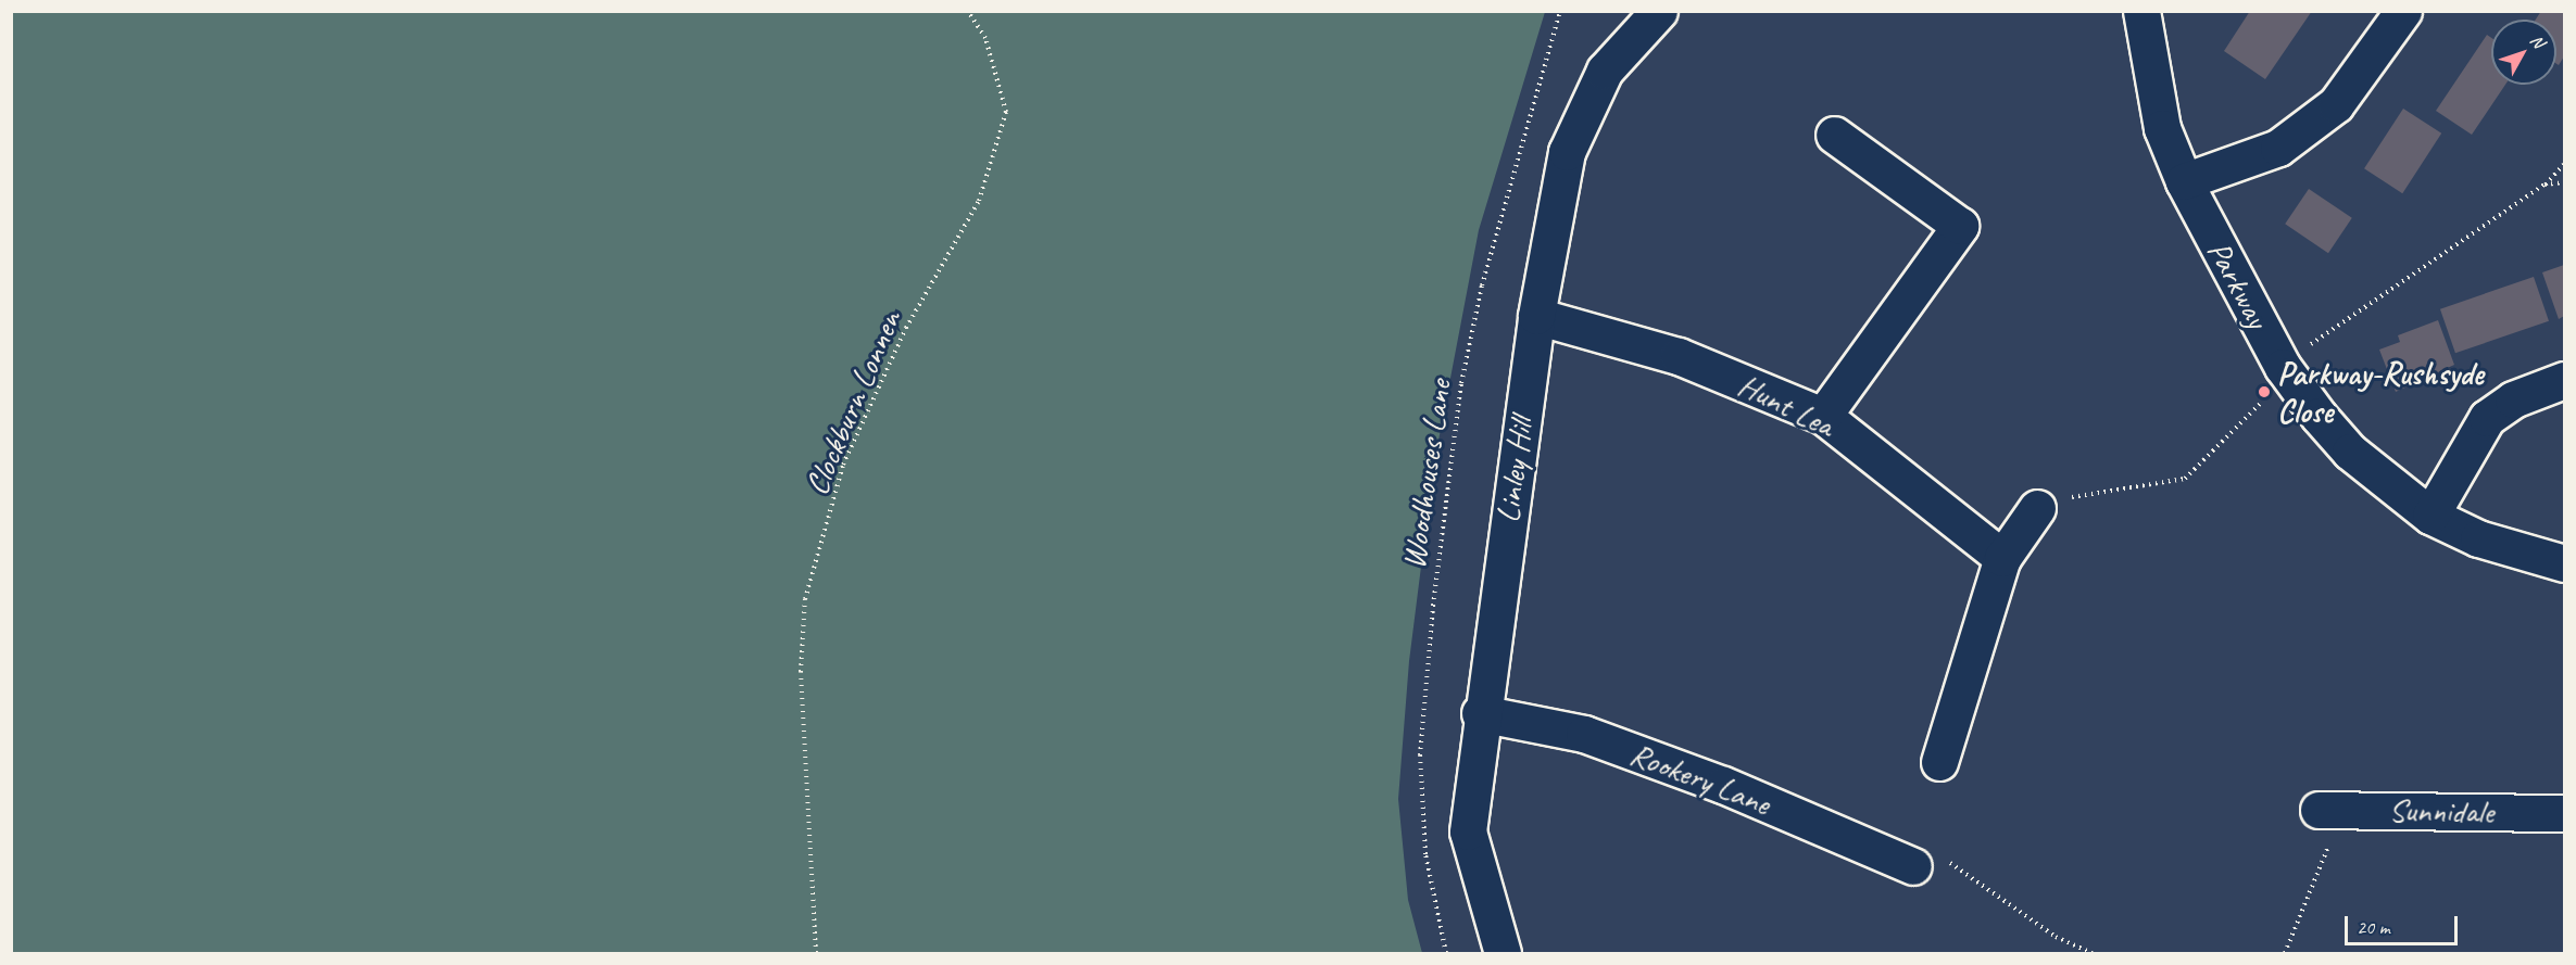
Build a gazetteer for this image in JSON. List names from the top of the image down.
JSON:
{
  "streets": {
    "street": [
      "Parkway",
      "Hunt Lea",
      "Linley Hill",
      "Rookery Lane",
      "Sunnidale"
    ],
    "path": ["Clockburn Lonnen", "Woodhouses Lane"]
  },
  "crossings": [
    ["Hunt Lea", "Linley Hill"],
    ["Linley Hill", "Rookery Lane"]
  ],
  "places": ["Parkway-Rushsyde Close"],
  "scale_bar": "20 m",
  "north": "top right"
}
